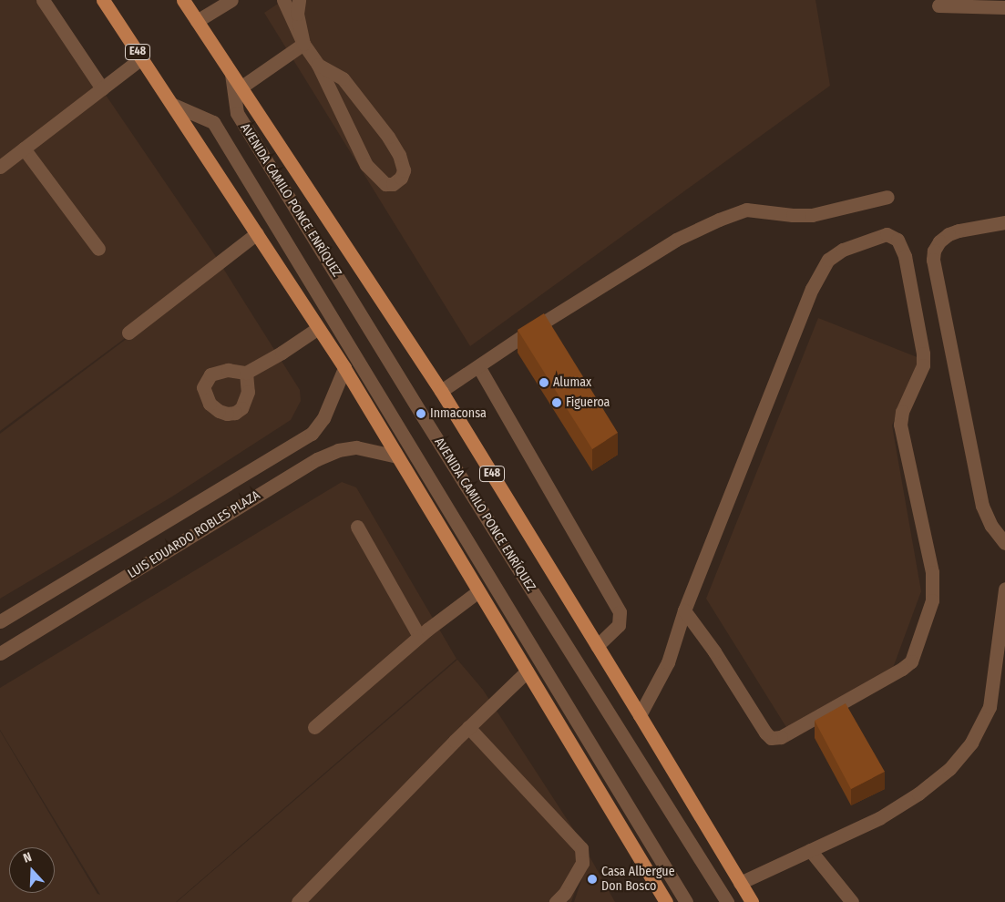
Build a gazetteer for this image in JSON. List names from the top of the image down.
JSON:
{
  "streets": {
    "main road": ["E48", "AVENIDA CAMILO PONCE ENRÍQUEZ"],
    "street": ["LUIS EDUARDO ROBLES PLAZA"]
  },
  "crossings": [
    ["E48", "AVENIDA CAMILO PONCE ENRÍQUEZ"],
    ["E48", "LUIS EDUARDO ROBLES PLAZA"]
  ],
  "places": [
    "Alumax",
    "Figueroa",
    "Inmaconsa",
    "Casa Albergue Don Bosco"
  ],
  "north": "top"
}
